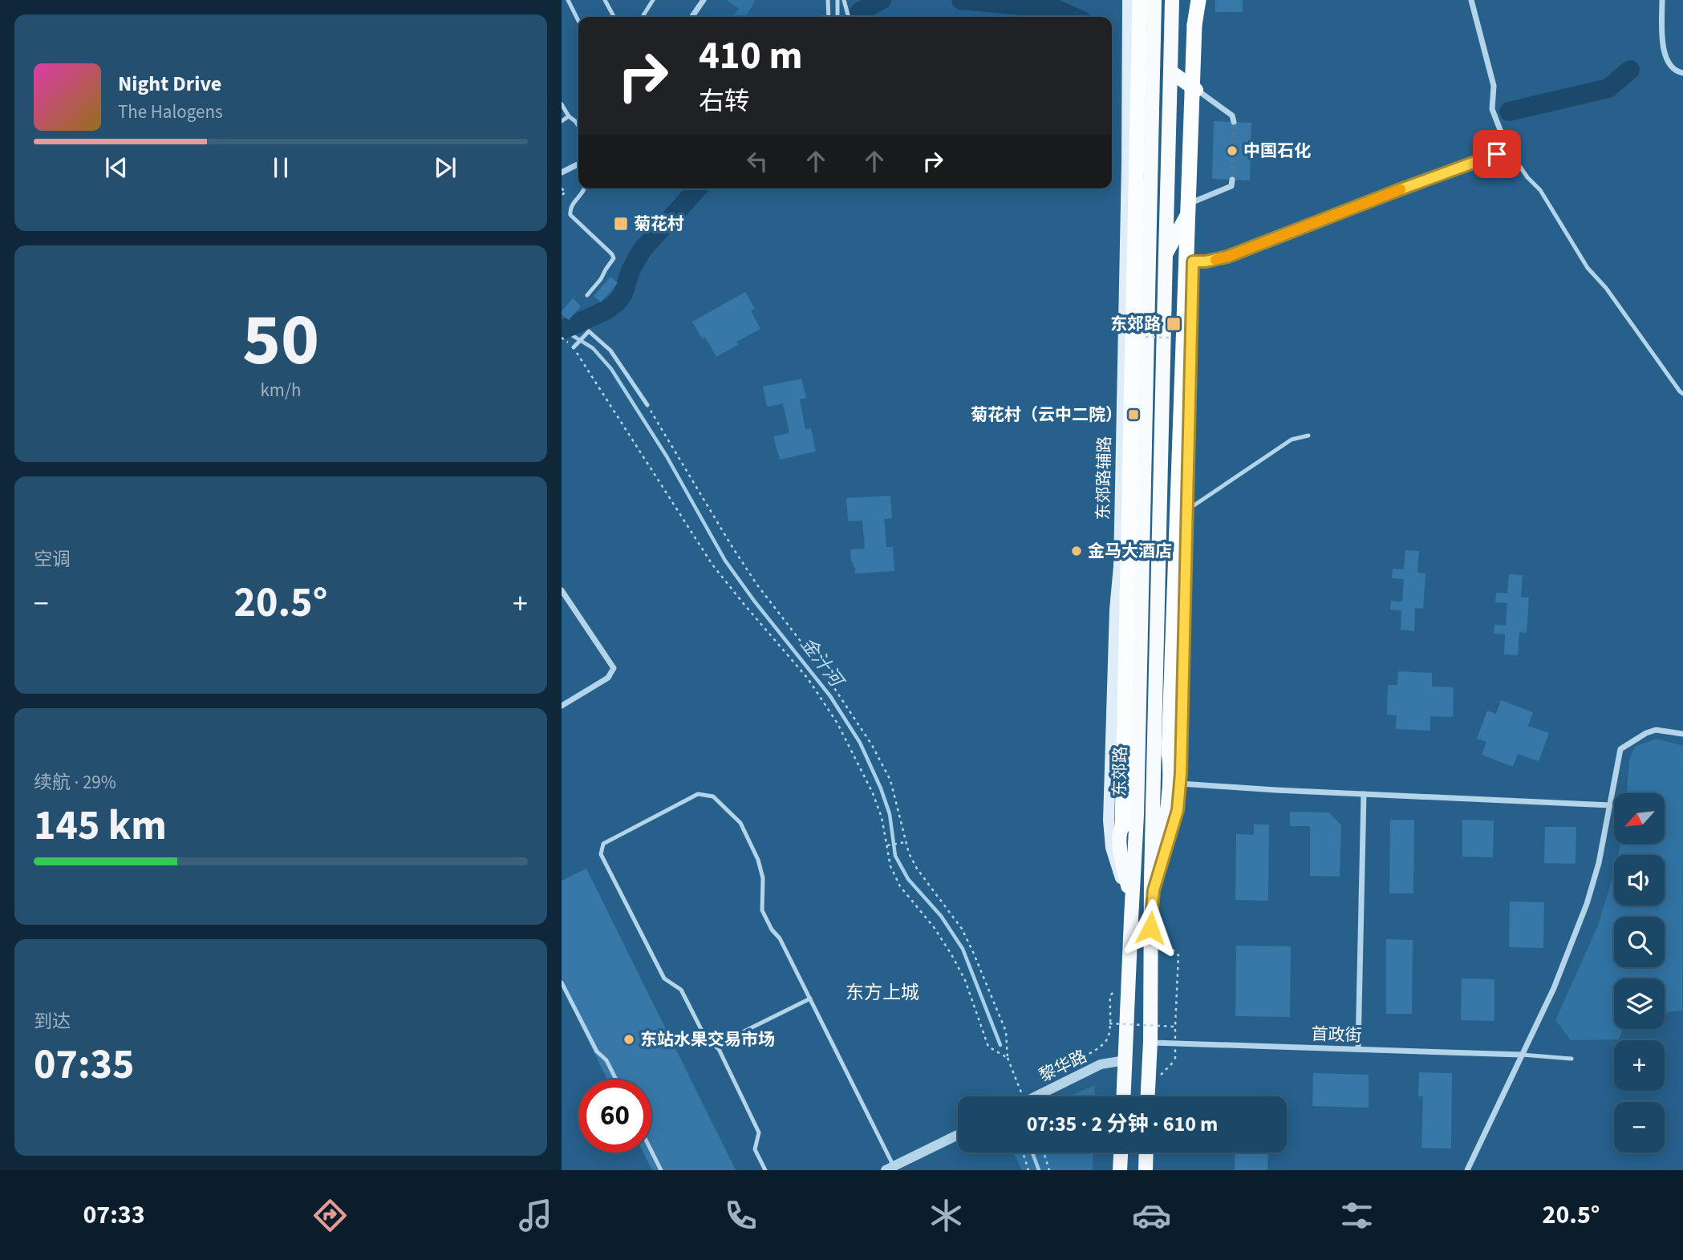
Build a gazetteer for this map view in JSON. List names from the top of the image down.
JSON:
{
  "streets": {
    "main road": ["东郊路辅路", "东郊路"],
    "street": ["首政街", "黎华路"]
  },
  "crossings": [
    ["东郊路辅路", "东郊路"],
    ["东郊路", "首政街"],
    ["东郊路", "黎华路"]
  ],
  "districts": ["东方上城"],
  "water": ["金汁河"],
  "places": {
    "other": ["中国石化", "金马大酒店", "东站水果交易市场"],
    "transit": ["菊花村", "东郊路", "菊花村（云中二院）"]
  },
  "north": "bottom left",
  "page": {
    "turn": ["410 m", "右转"],
    "song": ["Night Drive", "The Halogens"],
    "tile": [
      ["50", "km/h"],
      "空调",
      ["续航 · 29%", "145 km"],
      ["到达", "07:35"]
    ],
    "heat": ["−", "20.5°", "+"],
    "map_buttons": ["+", "−"],
    "limit": "60",
    "trip": "07:35 · 2 分钟 · 610 m",
    "tabs": ["07:33", "20.5°"]
  }
}
